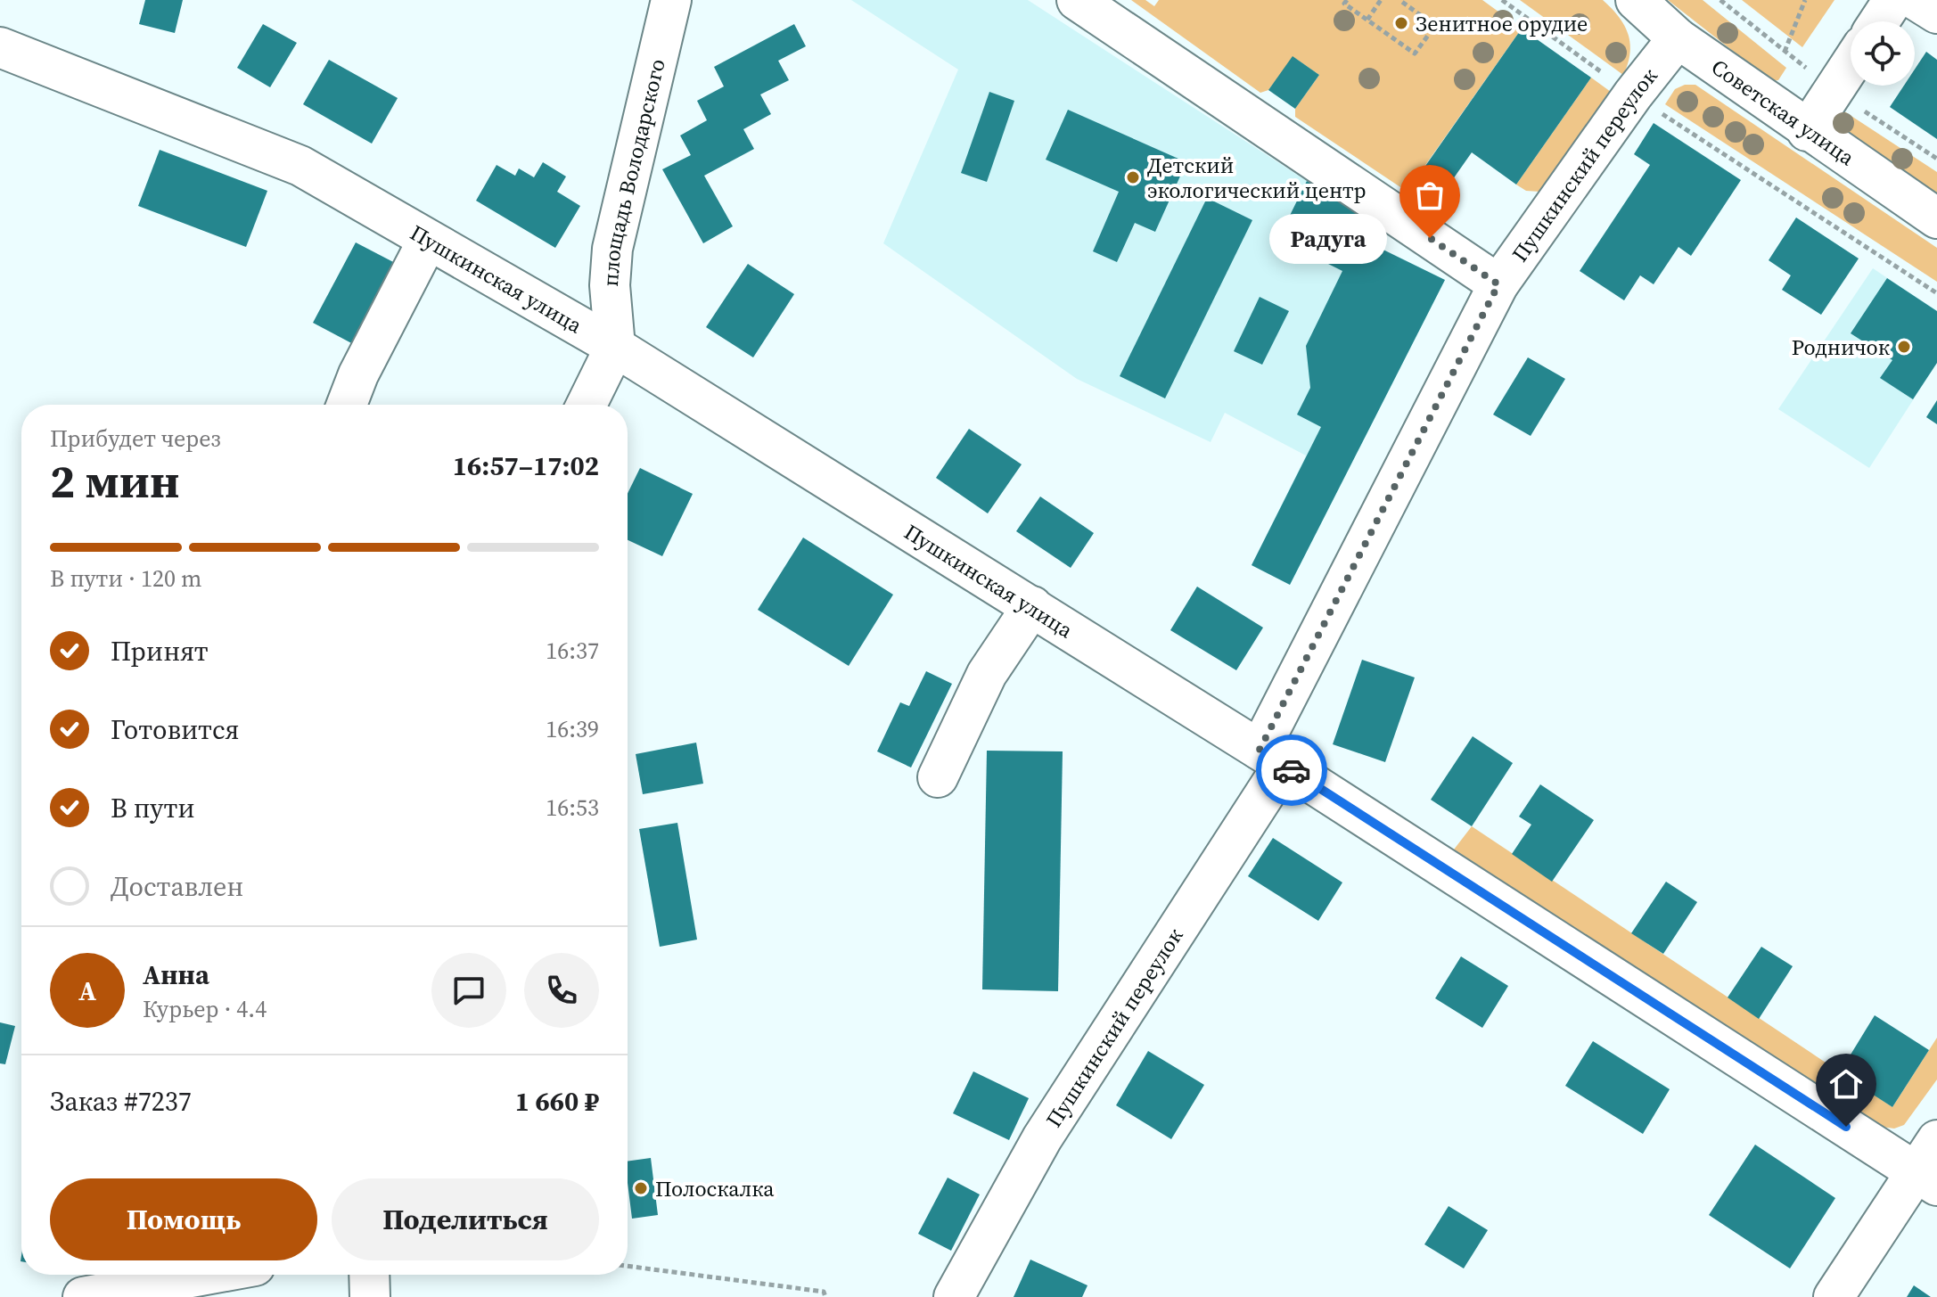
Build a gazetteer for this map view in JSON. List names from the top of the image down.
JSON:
{
  "streets": {
    "street": [
      "Советская улица",
      "Пушкинский переулок",
      "площадь Володарского",
      "Пушкинская улица"
    ]
  },
  "crossings": [
    ["Советская улица", "Пушкинский переулок"],
    ["Пушкинский переулок", "Пушкинская улица"],
    ["площадь Володарского", "Пушкинская улица"]
  ],
  "places": [
    "Зенитное орудие",
    "Детский экологический центр",
    "Радуга",
    "Родничок",
    "Полоскалка"
  ],
  "page": {
    "bubble": "Радуга",
    "heading": ["2 мин", "Прибудет через", "16:57–17:02"],
    "panel": [
      "Анна",
      "Курьер · 4.4",
      "Заказ #7237",
      "1 660 ₽"
    ],
    "bar": "В пути · 120 m",
    "list": [
      ["Принят", "16:37"],
      ["Готовится", "16:39"],
      ["В пути", "16:53"],
      "Доставлен"
    ],
    "round": "А",
    "buttons": ["Помощь", "Поделиться"]
  }
}
